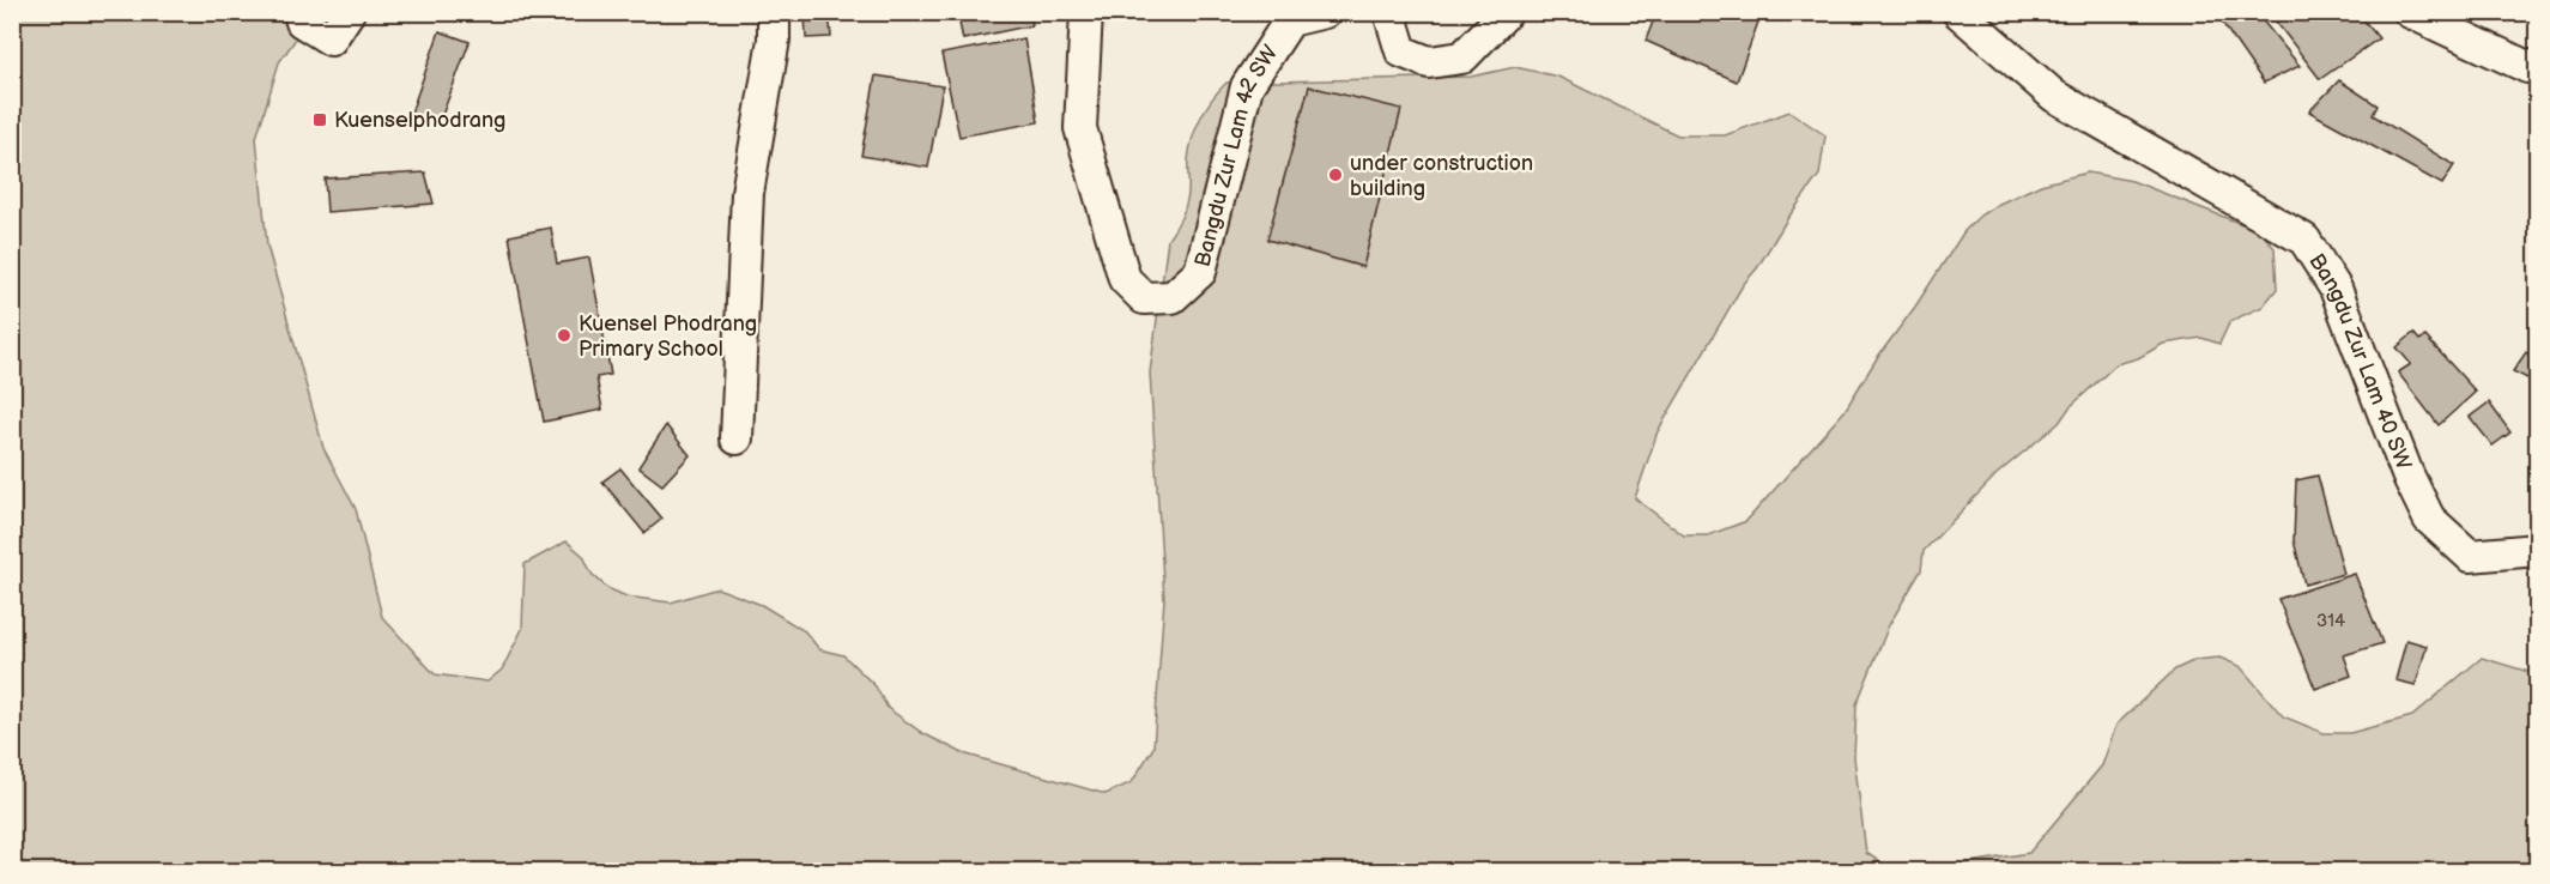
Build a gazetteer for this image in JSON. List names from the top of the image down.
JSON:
{
  "streets": {
    "street": ["Bangdu Zur Lam 42 SW", "Bangdu Zur Lam 40 SW"]
  },
  "places": {
    "transit": ["Kuenselphodrang"],
    "other": ["under construction building", "Kuensel Phodrang Primary School"]
  },
  "house_numbers": ["314"]
}
